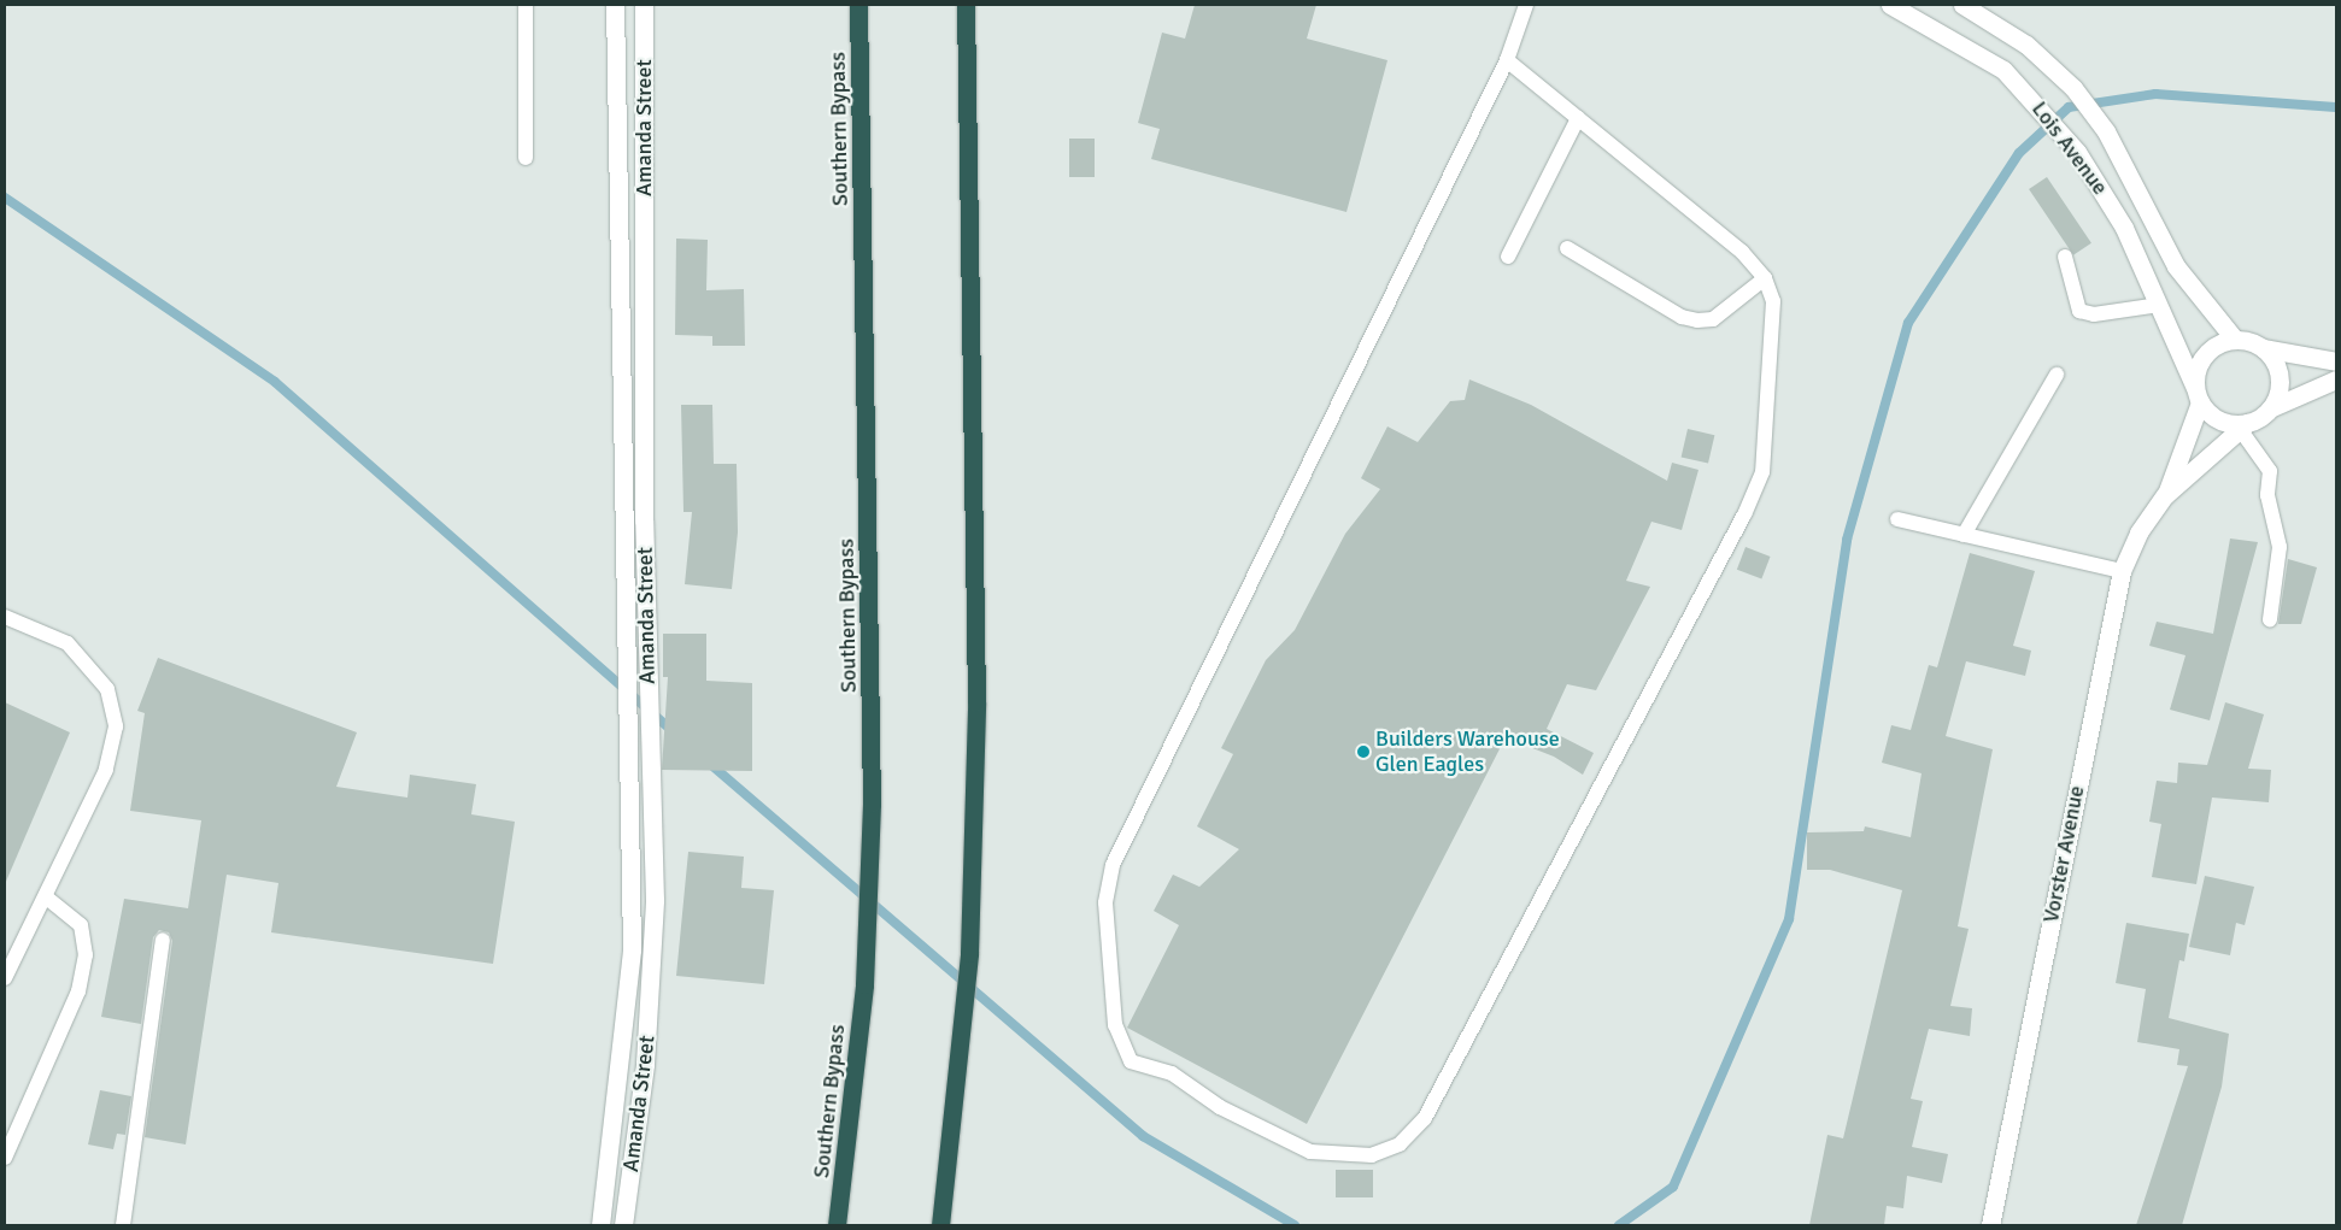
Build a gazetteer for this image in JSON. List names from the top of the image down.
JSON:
{
  "streets": {
    "highway": ["Southern Bypass"],
    "street": ["Amanda Street", "Lois Avenue", "Vorster Avenue"]
  },
  "crossings": [
    ["Lois Avenue", "Vorster Avenue"]
  ],
  "places": ["Builders Warehouse Glen Eagles"]
}
